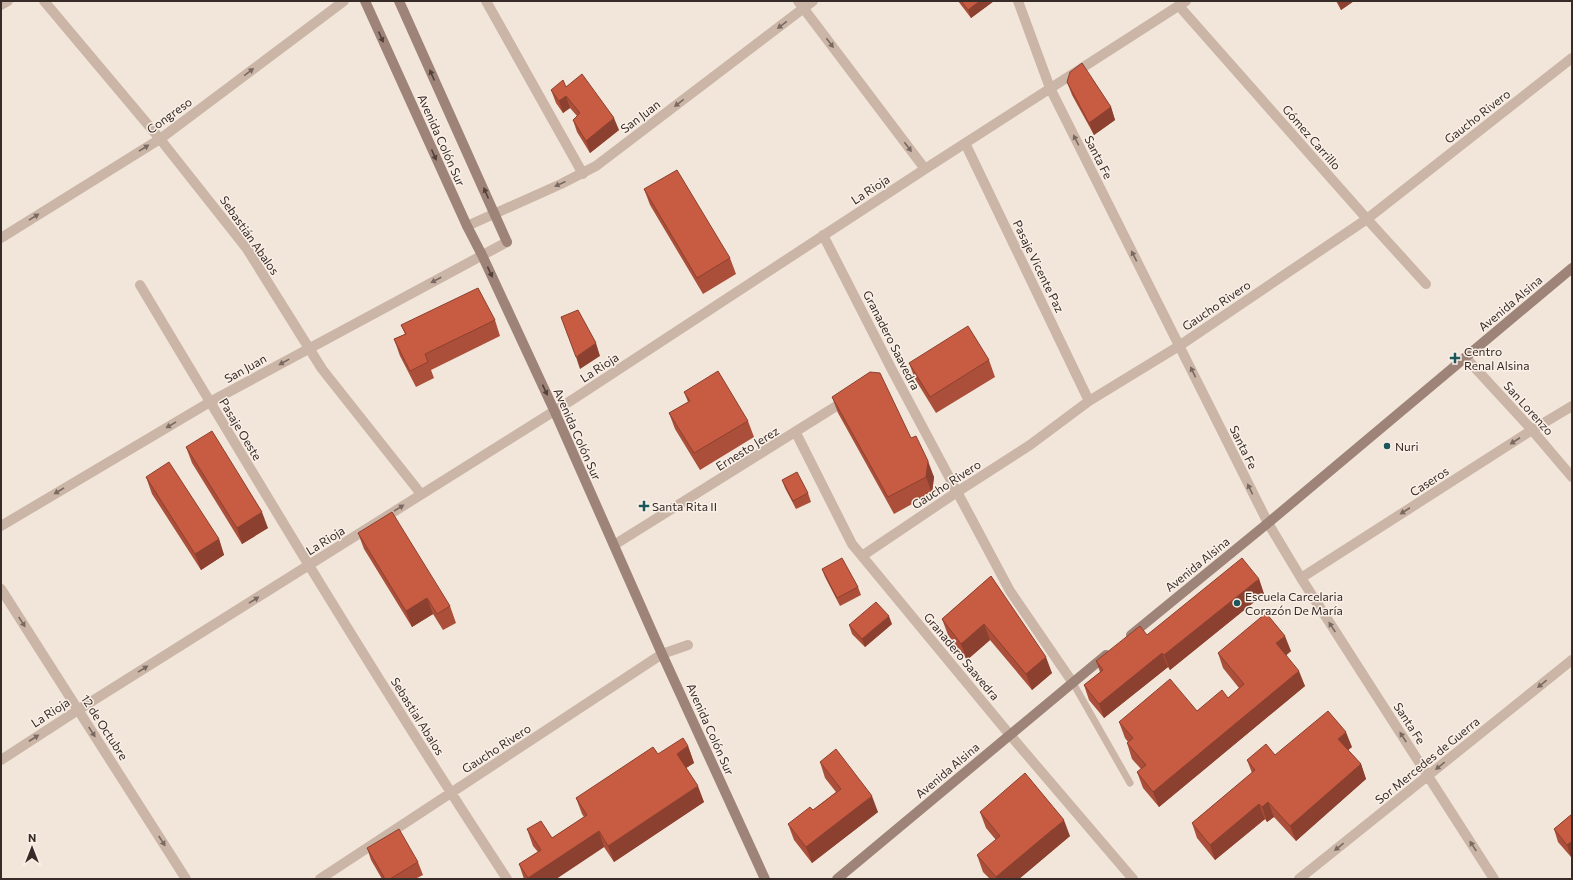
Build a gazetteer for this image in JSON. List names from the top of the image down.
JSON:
{
  "streets": {
    "main road": ["Avenida Colón Sur", "Avenida Alsina"],
    "street": [
      "Congreso",
      "San Juan",
      "Gaucho Rivero",
      "Gómez Carrillo",
      "Santa Fe",
      "La Rioja",
      "Sebastián Abalos",
      "Pasaje Vicente Paz",
      "Granadero Saavedra",
      "San Lorenzo",
      "Pasaje Oeste",
      "Ernesto Jerez",
      "Caseros",
      "Sebastial Abalos",
      "12 de Octubre",
      "Sor Mercedes de Guerra"
    ]
  },
  "crossings": [
    ["Congreso", "Sebastián Abalos"],
    ["San Juan", "Avenida Colón Sur"],
    ["San Juan", "Sebastián Abalos"],
    ["San Juan", "Pasaje Oeste"],
    ["Gaucho Rivero", "Gómez Carrillo"],
    ["Gaucho Rivero", "Avenida Colón Sur"],
    ["Gaucho Rivero", "Santa Fe"],
    ["Gaucho Rivero", "Pasaje Vicente Paz"],
    ["Gaucho Rivero", "Granadero Saavedra"],
    ["Gaucho Rivero", "Sebastial Abalos"],
    ["Gómez Carrillo", "La Rioja"],
    ["Avenida Colón Sur", "La Rioja"],
    ["Avenida Colón Sur", "Ernesto Jerez"],
    ["Santa Fe", "La Rioja"],
    ["Santa Fe", "Avenida Alsina"],
    ["Santa Fe", "Caseros"],
    ["Santa Fe", "Sor Mercedes de Guerra"],
    ["La Rioja", "Sebastián Abalos"],
    ["La Rioja", "Pasaje Vicente Paz"],
    ["La Rioja", "Granadero Saavedra"],
    ["La Rioja", "Pasaje Oeste"],
    ["La Rioja", "Sebastial Abalos"],
    ["La Rioja", "12 de Octubre"],
    ["Avenida Alsina", "Granadero Saavedra"],
    ["Avenida Alsina", "San Lorenzo"],
    ["Granadero Saavedra", "Ernesto Jerez"],
    ["San Lorenzo", "Caseros"],
    ["Pasaje Oeste", "Sebastial Abalos"]
  ],
  "one_way": [
    "Congreso",
    "San Juan",
    "Santa Fe",
    "La Rioja",
    "Caseros",
    "12 de Octubre",
    "Sor Mercedes de Guerra"
  ],
  "places": {
    "health": ["Centro Renal Alsina", "Santa Rita II"],
    "other": ["Nuri", "Escuela Carcelaria Corazón De María"]
  },
  "north": "top"
}
